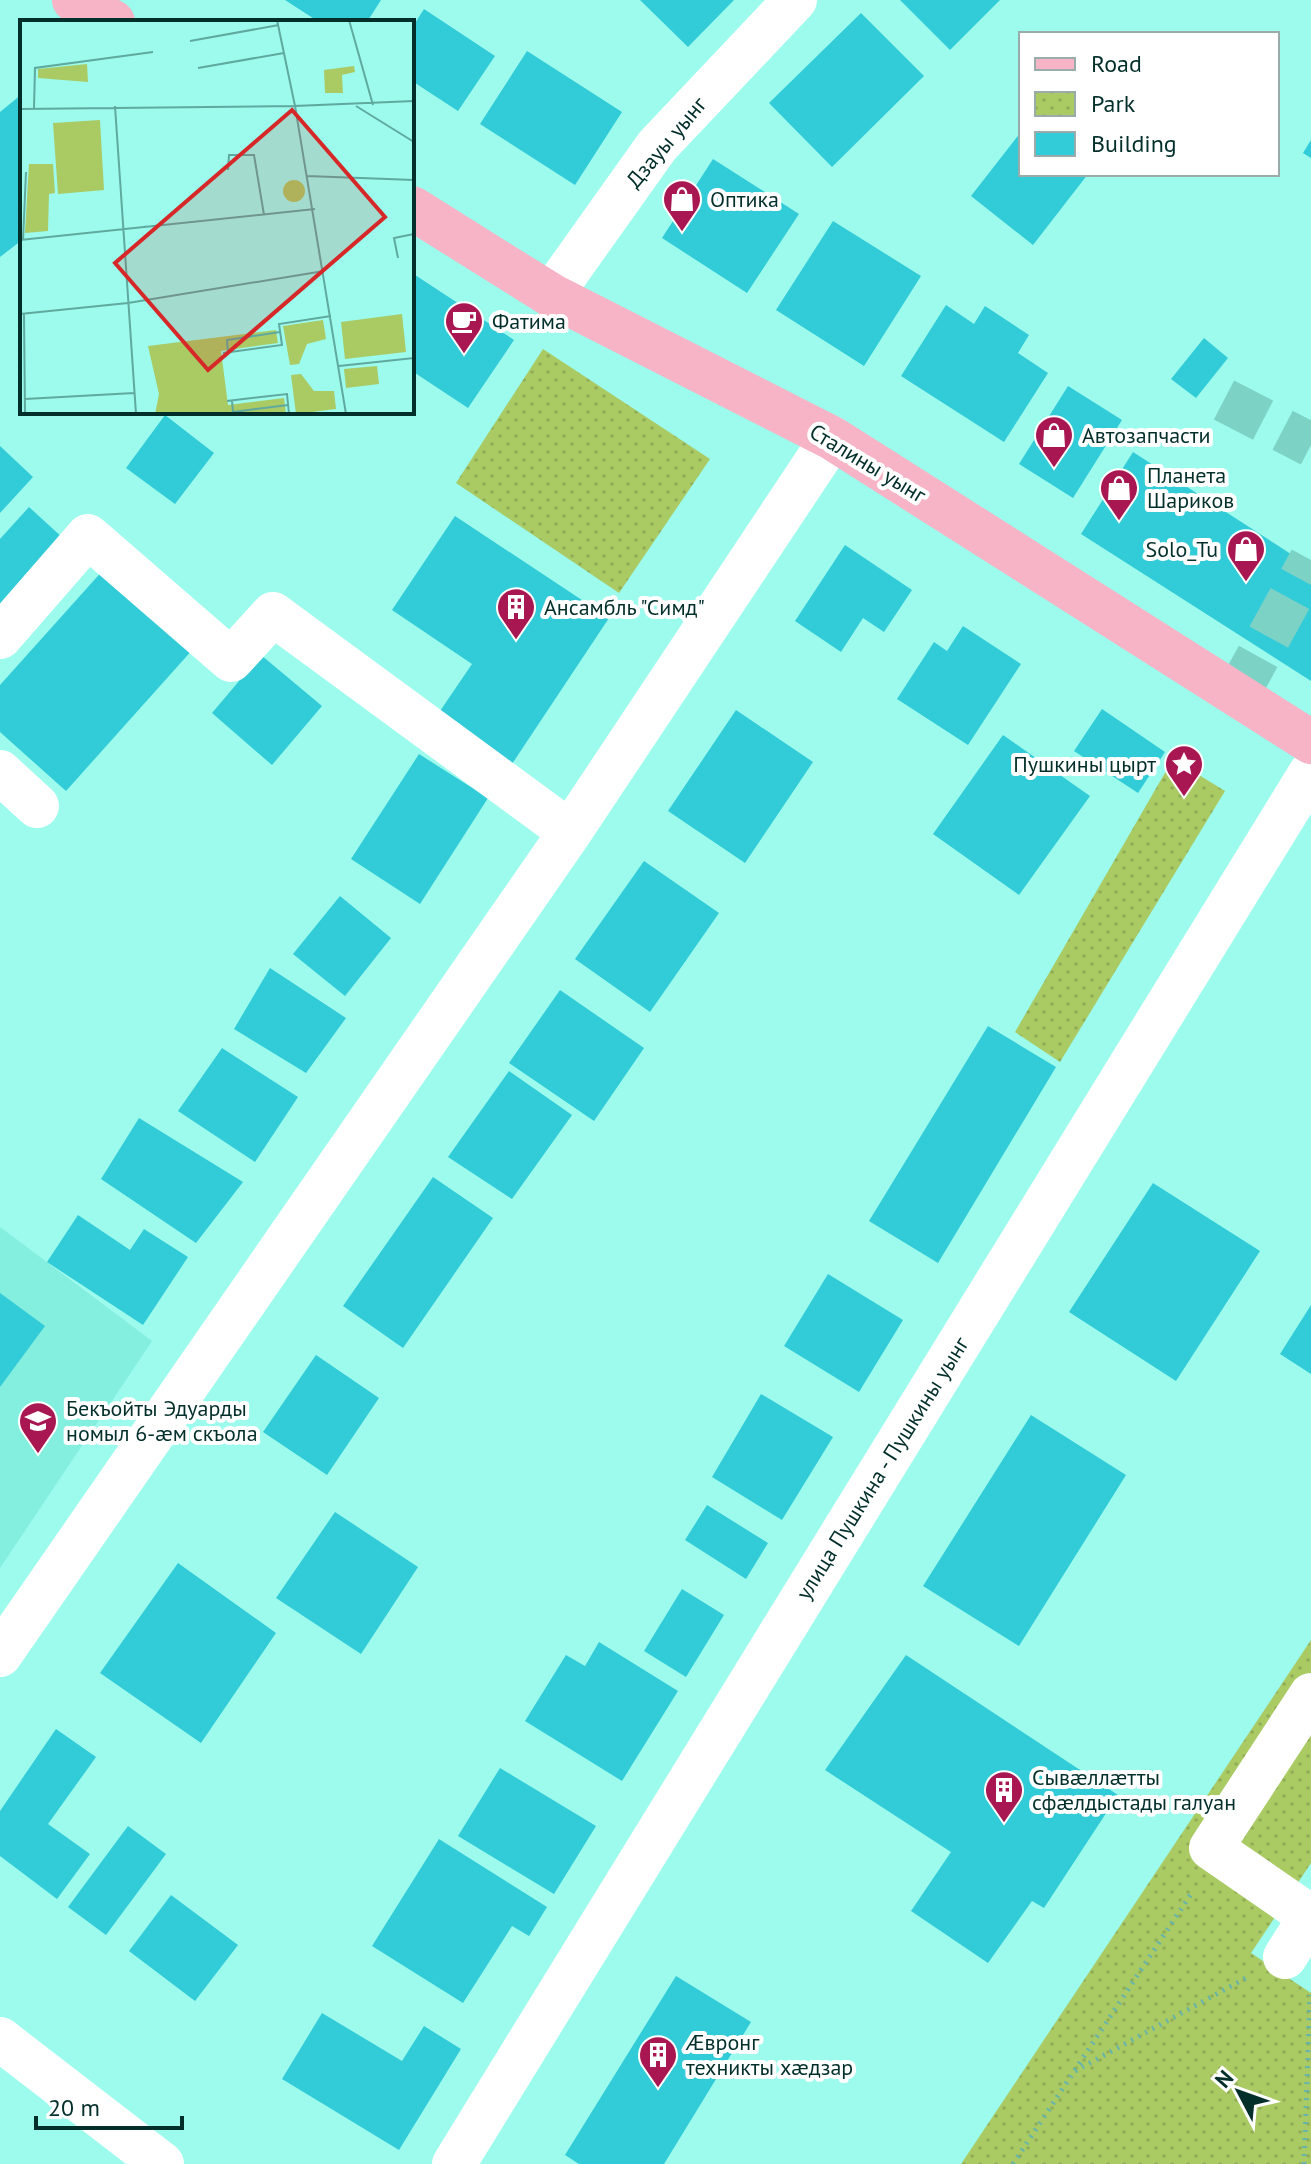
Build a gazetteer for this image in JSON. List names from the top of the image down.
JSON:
{
  "streets": {
    "main road": ["Сталины уынг"],
    "street": ["Дзауы уынг", "улица Пушкина - Пушкины уынг"]
  },
  "crossings": [
    ["Дзауы уынг", "Сталины уынг"]
  ],
  "places": {
    "shop": [
      "Оптика",
      "Автозапчасти",
      "Планета Шариков",
      "Solo_Tu"
    ],
    "cafe": ["Фатима"],
    "building": ["Ансамбль \"Симд\"", "Сывæллæтты сфæлдыстады галуан", "Æвpонг техникты хæдзар"],
    "place": ["Пушкины цырт"],
    "school or university": ["Бекъойты Эдуарды номыл 6-æм скъола"]
  },
  "legend": ["Road", "Park", "Building"],
  "scale_bar": "20 m",
  "north": "top left"
}
